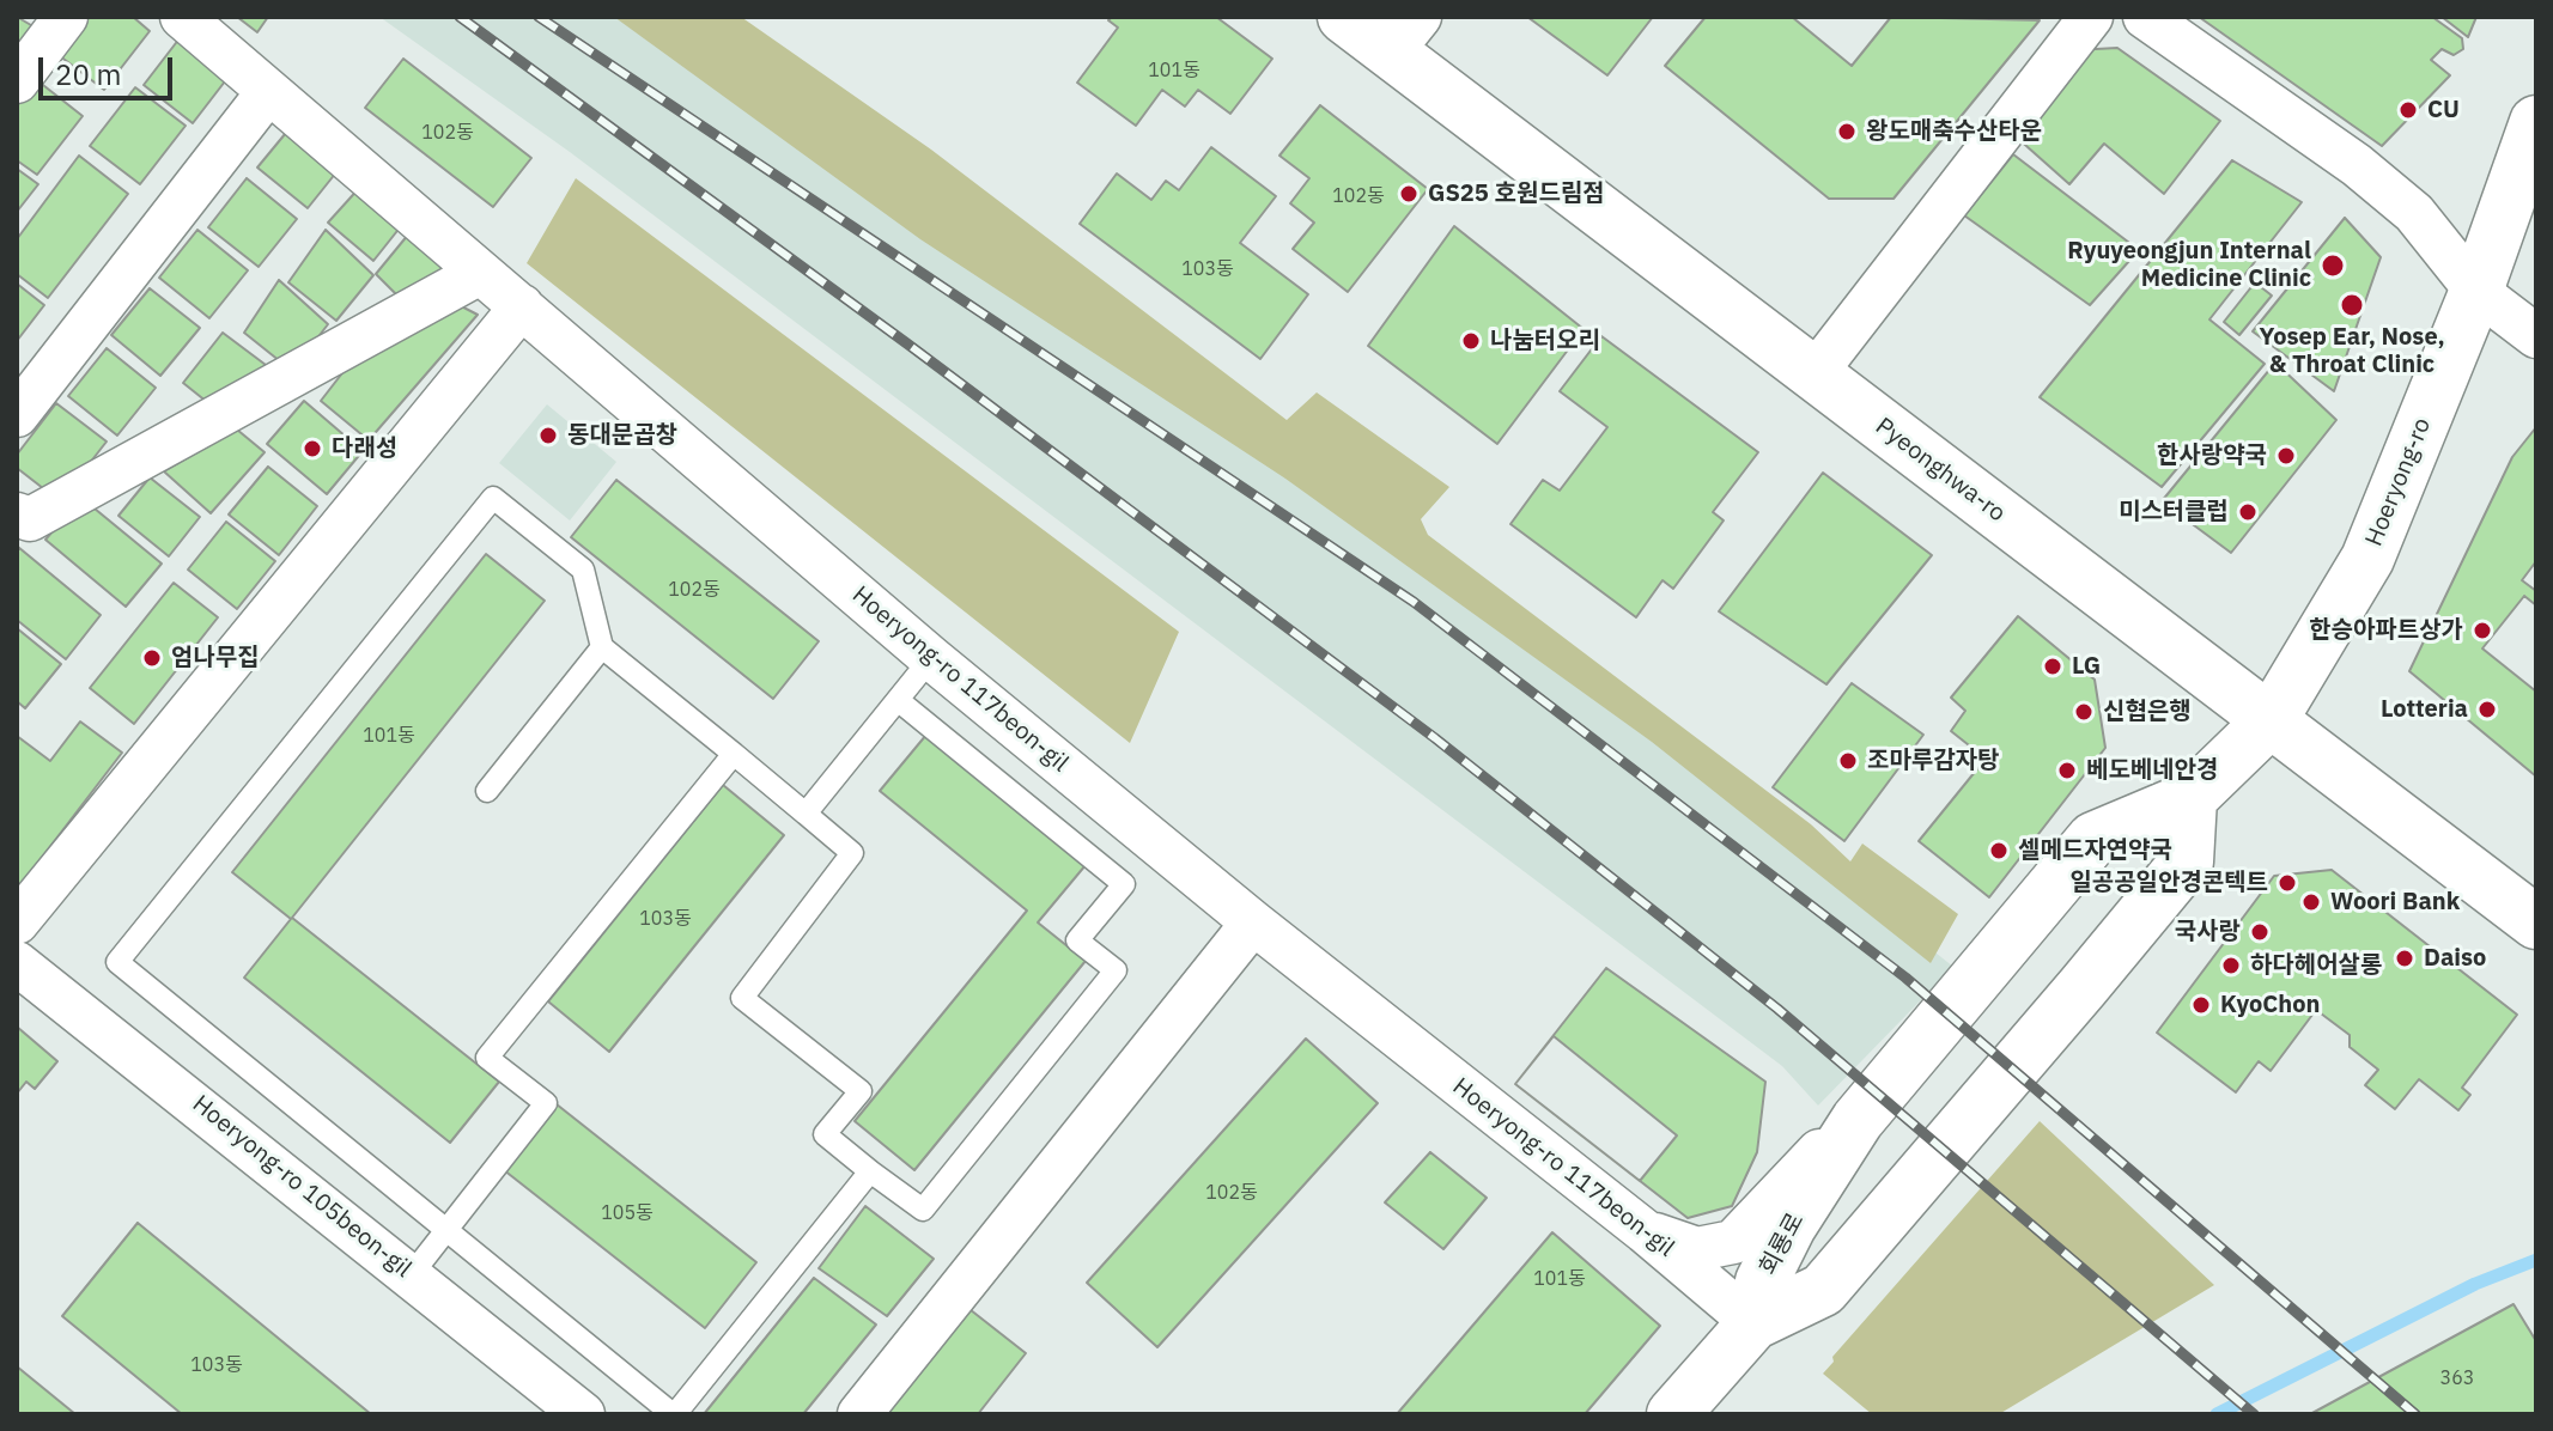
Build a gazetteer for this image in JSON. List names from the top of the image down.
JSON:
{
  "streets": {
    "street": [
      "Pyeonghwa-ro",
      "Hoeryong-ro",
      "Hoeryong-ro 117beon-gil",
      "Hoeryong-ro 105beon-gil",
      "회룡로"
    ]
  },
  "crossings": [
    ["Pyeonghwa-ro", "Hoeryong-ro"],
    ["Pyeonghwa-ro", "회룡로"],
    ["Hoeryong-ro", "회룡로"],
    ["Hoeryong-ro 117beon-gil", "회룡로"]
  ],
  "places": [
    "CU",
    "왕도매축수산타운",
    "GS25 호원드림점",
    "Ryuyeongjun Internal Medicine Clinic",
    "Yosep Ear, Nose, & Throat Clinic",
    "나눔터오리",
    "동대문곱창",
    "다래성",
    "한사랑약국",
    "미스터클럽",
    "한승아파트상가",
    "엄나무집",
    "LG",
    "Lotteria",
    "신협은행",
    "조마루감자탕",
    "베도베네안경",
    "셀메드자연약국",
    "일공공일안경콘텍트",
    "Woori Bank",
    "국사랑",
    "Daiso",
    "하다헤어살롱",
    "KyoChon"
  ],
  "house_numbers": [
    "101동",
    "102동",
    "102동",
    "103동",
    "102동",
    "101동",
    "103동",
    "102동",
    "105동",
    "101동",
    "103동",
    "363"
  ],
  "scale_bar": "20 m"
}
